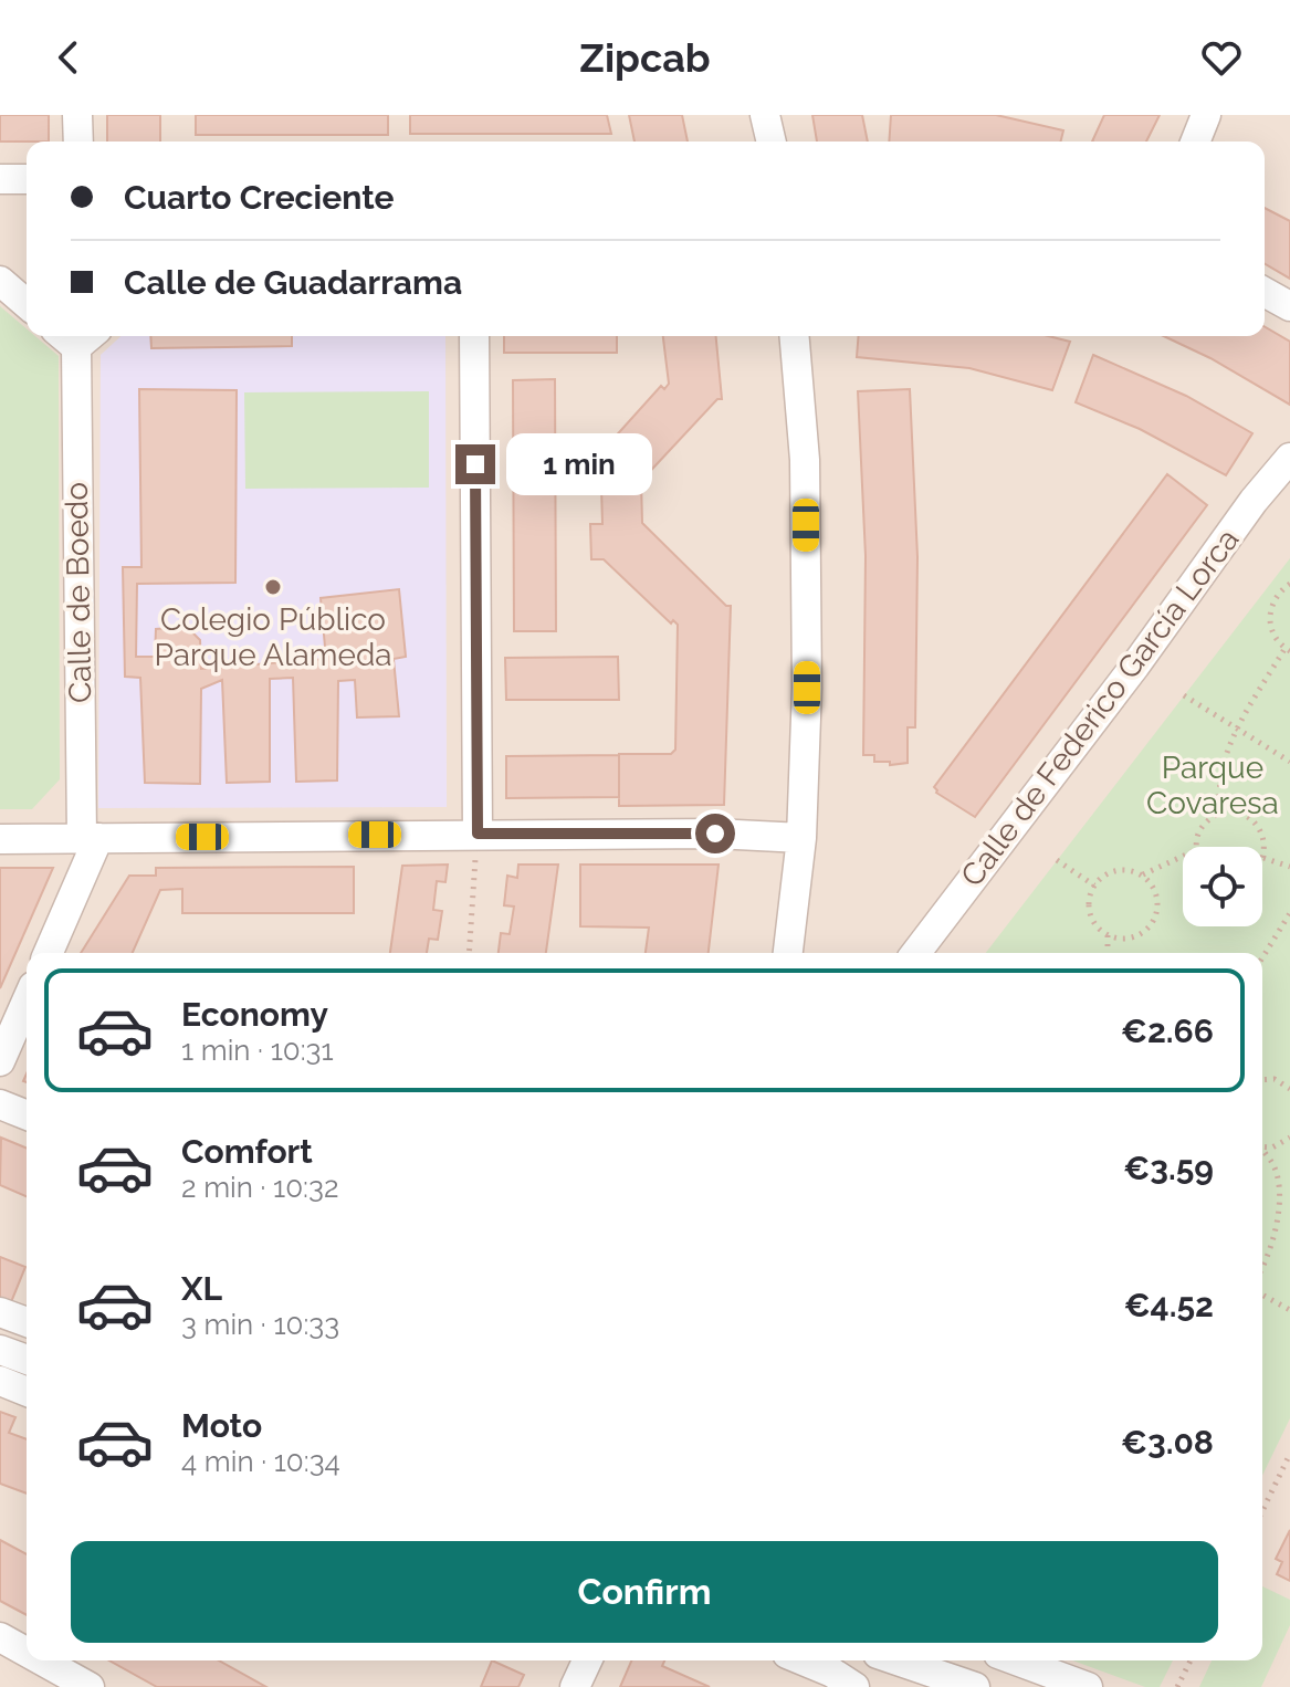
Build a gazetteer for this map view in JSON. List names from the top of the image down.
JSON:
{
  "streets": {
    "street": ["Calle de Boedo", "Calle de Federico García Lorca"]
  },
  "parks": ["Parque Covaresa"],
  "places": ["Colegio Público Parque Alameda"],
  "page": {
    "header": "Zipcab",
    "banner": ["Cuarto Creciente", "Calle de Guadarrama"],
    "bubble": "1 min",
    "list": [
      {
        "name": "Economy",
        "note": "1 min · 10:31",
        "value": "€2.66"
      },
      {
        "name": "Comfort",
        "note": "2 min · 10:32",
        "value": "€3.59"
      },
      {
        "name": "XL",
        "note": "3 min · 10:33",
        "value": "€4.52"
      },
      {
        "name": "Moto",
        "note": "4 min · 10:34",
        "value": "€3.08"
      }
    ],
    "buttons": "Confirm"
  }
}
